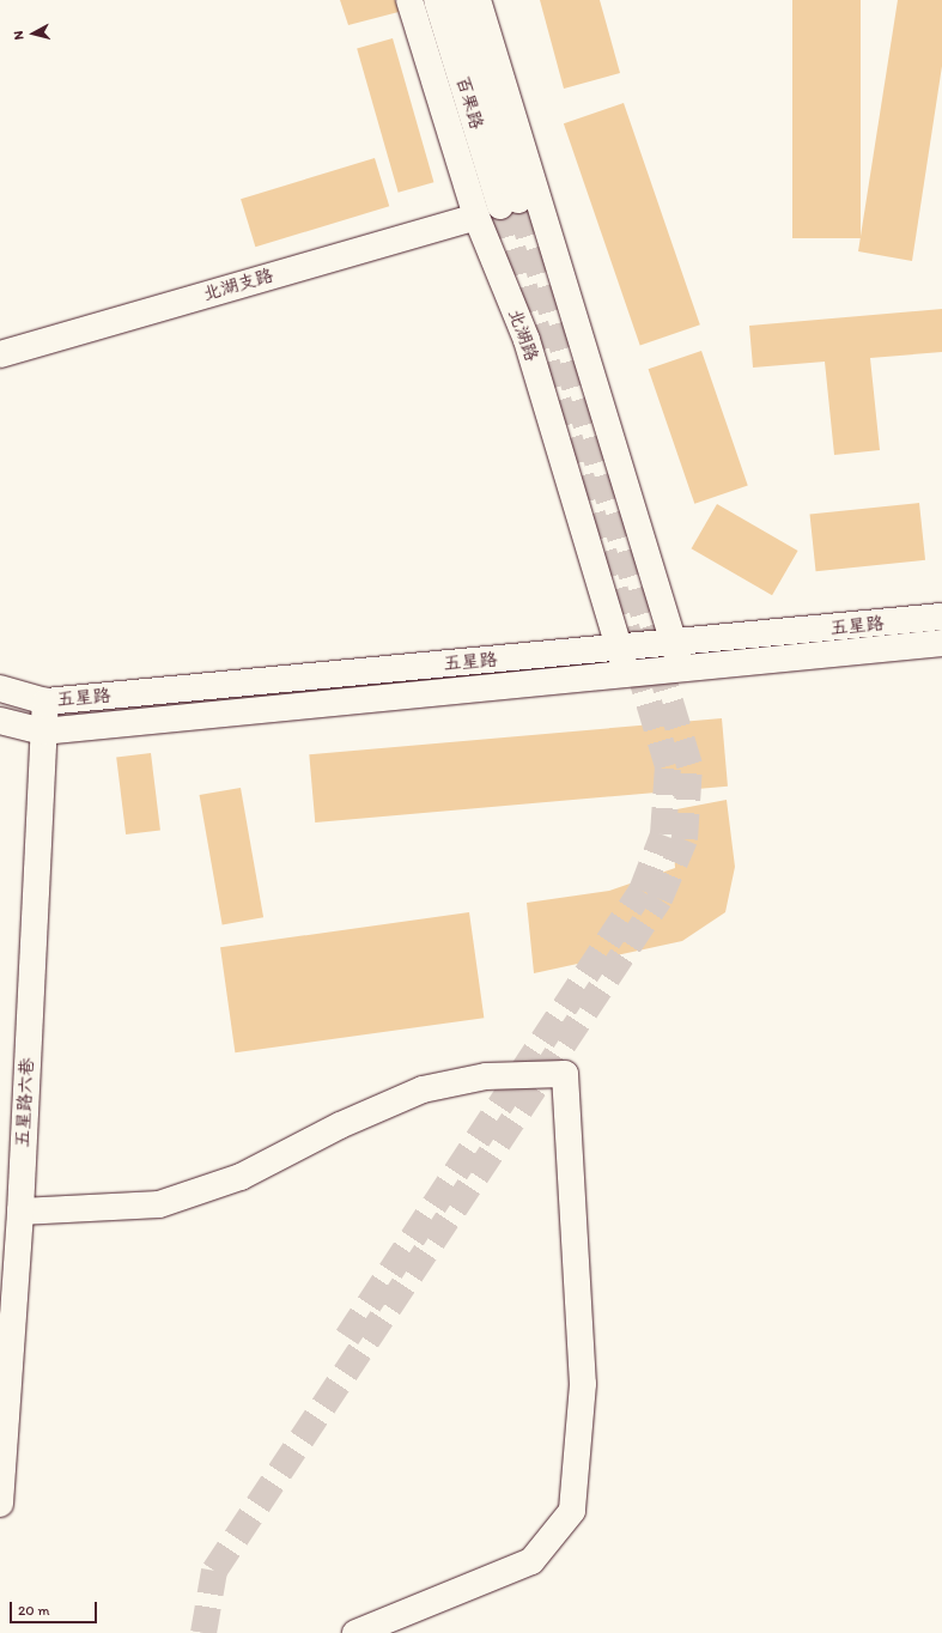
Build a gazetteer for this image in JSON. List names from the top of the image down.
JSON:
{
  "streets": {
    "main road": [
      "百果路",
      "北湖支路",
      "北湖路",
      "五星路",
      "五星路六巷"
    ]
  },
  "crossings": [
    ["北湖支路", "北湖路"],
    ["北湖路", "五星路"],
    ["五星路", "五星路六巷"]
  ],
  "scale_bar": "20 m",
  "north": "left"
}
